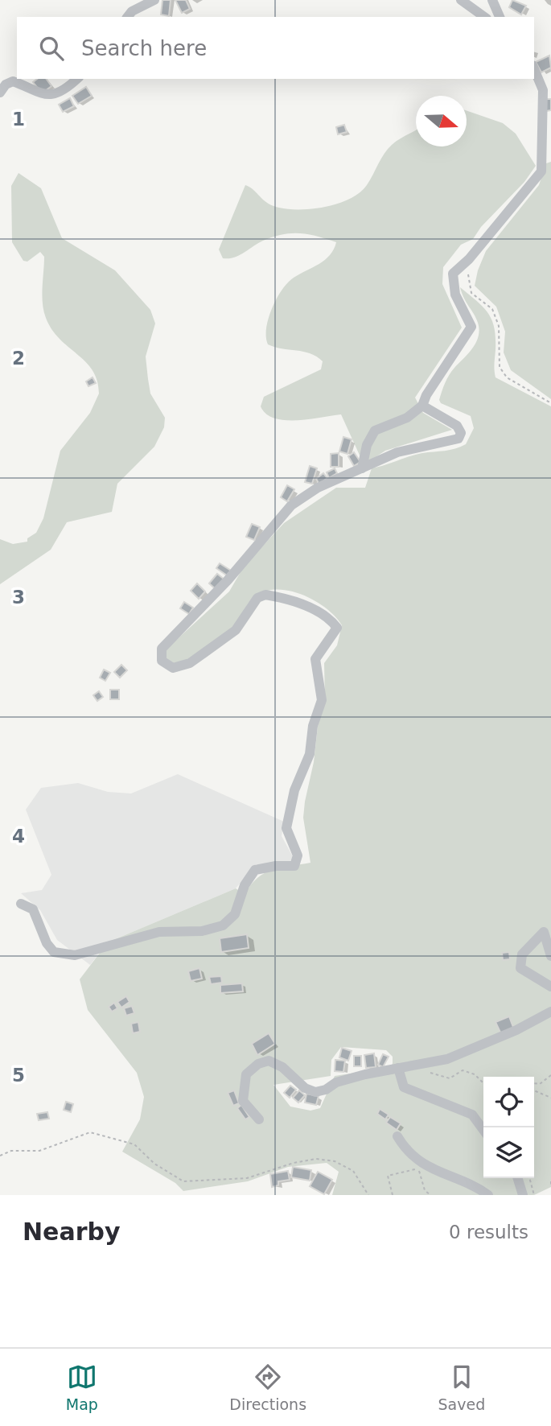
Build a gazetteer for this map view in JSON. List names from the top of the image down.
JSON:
{
  "north": "right",
  "page": {
    "search": "Search here",
    "heading": ["Nearby", "0 results"],
    "nav": ["Map", "Directions", "Saved"]
  },
  "grid": {
    "rows": [
      "1",
      "2",
      "3",
      "4",
      "5"
    ]
  }
}
